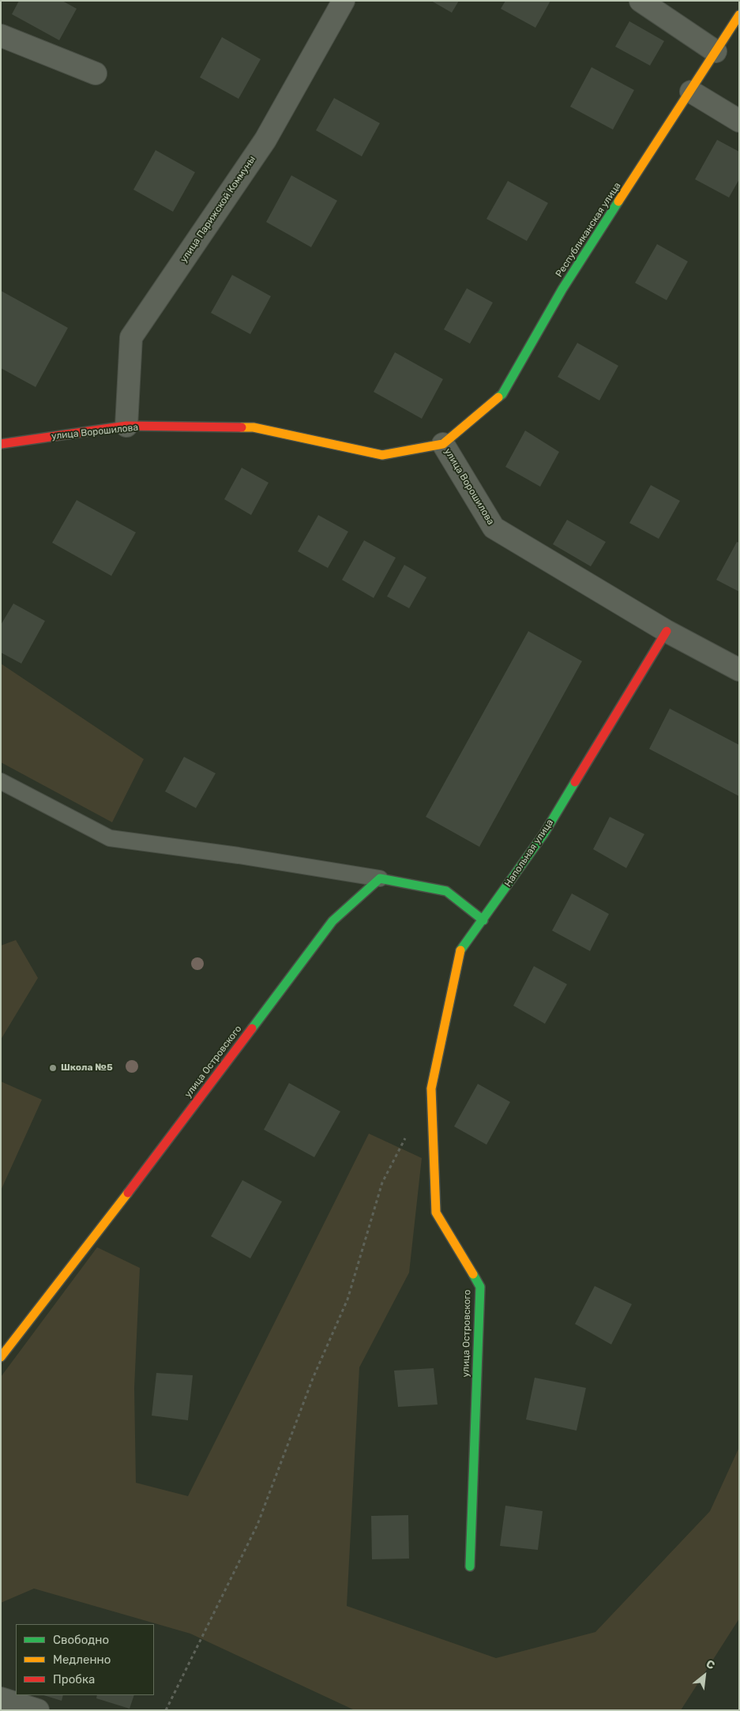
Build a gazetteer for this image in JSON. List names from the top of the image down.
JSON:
{
  "streets": {
    "street": [
      "улица Парижской Коммуны",
      "Республиканская улица",
      "улица Ворошилова",
      "Напольная улица",
      "улица Островского"
    ]
  },
  "crossings": [
    ["улица Парижской Коммуны", "улица Ворошилова"],
    ["Республиканская улица", "улица Ворошилова"],
    ["улица Ворошилова", "Напольная улица"],
    ["Напольная улица", "улица Островского"]
  ],
  "places": ["Школа №5"],
  "legend": ["Свободно", "Медленно", "Пробка"],
  "north": "top right"
}
